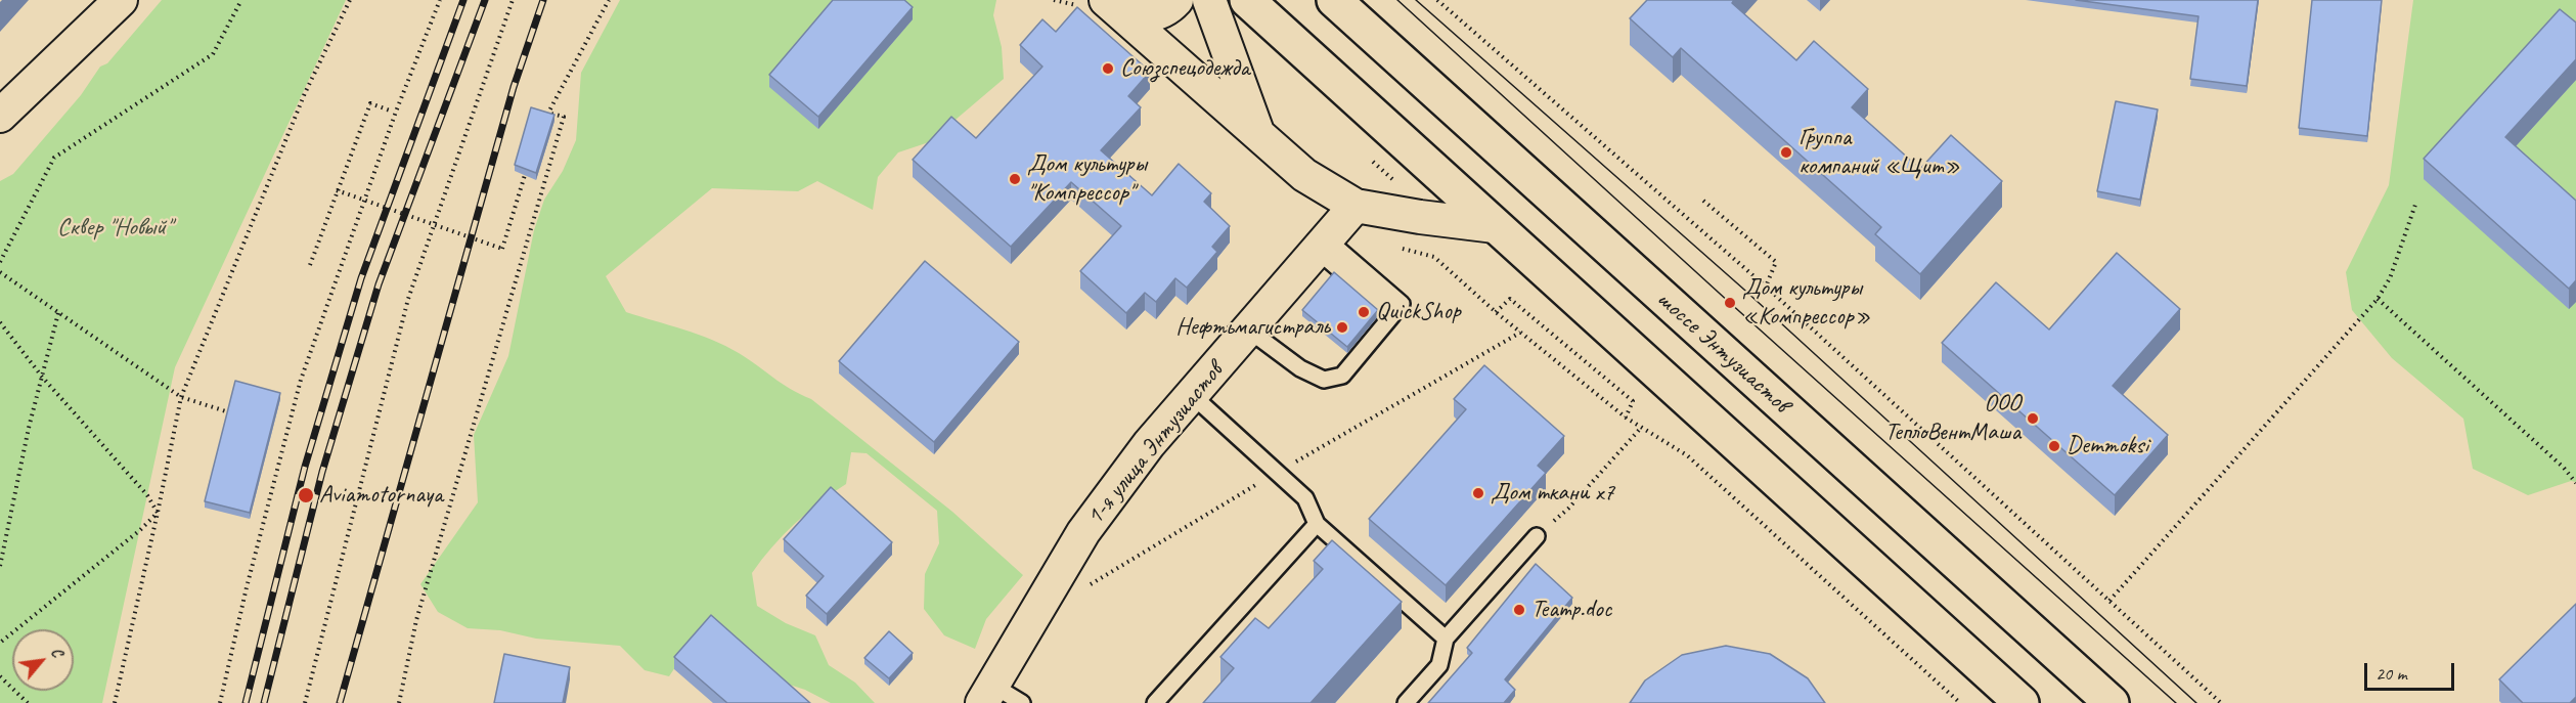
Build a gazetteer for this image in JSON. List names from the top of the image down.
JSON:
{
  "streets": {
    "main road": ["шоссе Энтузиастов"],
    "street": ["1-я улица Энтузиастов"]
  },
  "parks": ["Сквер \"Новый\""],
  "places": [
    "Союзспецодежда",
    "Группа компаний «Щит»",
    "Дом культуры \"Компрессор\"",
    "Дом культуры «Компрессор»",
    "QuickShop",
    "Нефтьмагистраль",
    "ООО ТеплоВентМаша",
    "Demmoksi",
    "Дом ткани x7",
    "Aviamotornaya",
    "Театр.doc"
  ],
  "scale_bar": "20 m",
  "north": "top right"
}
